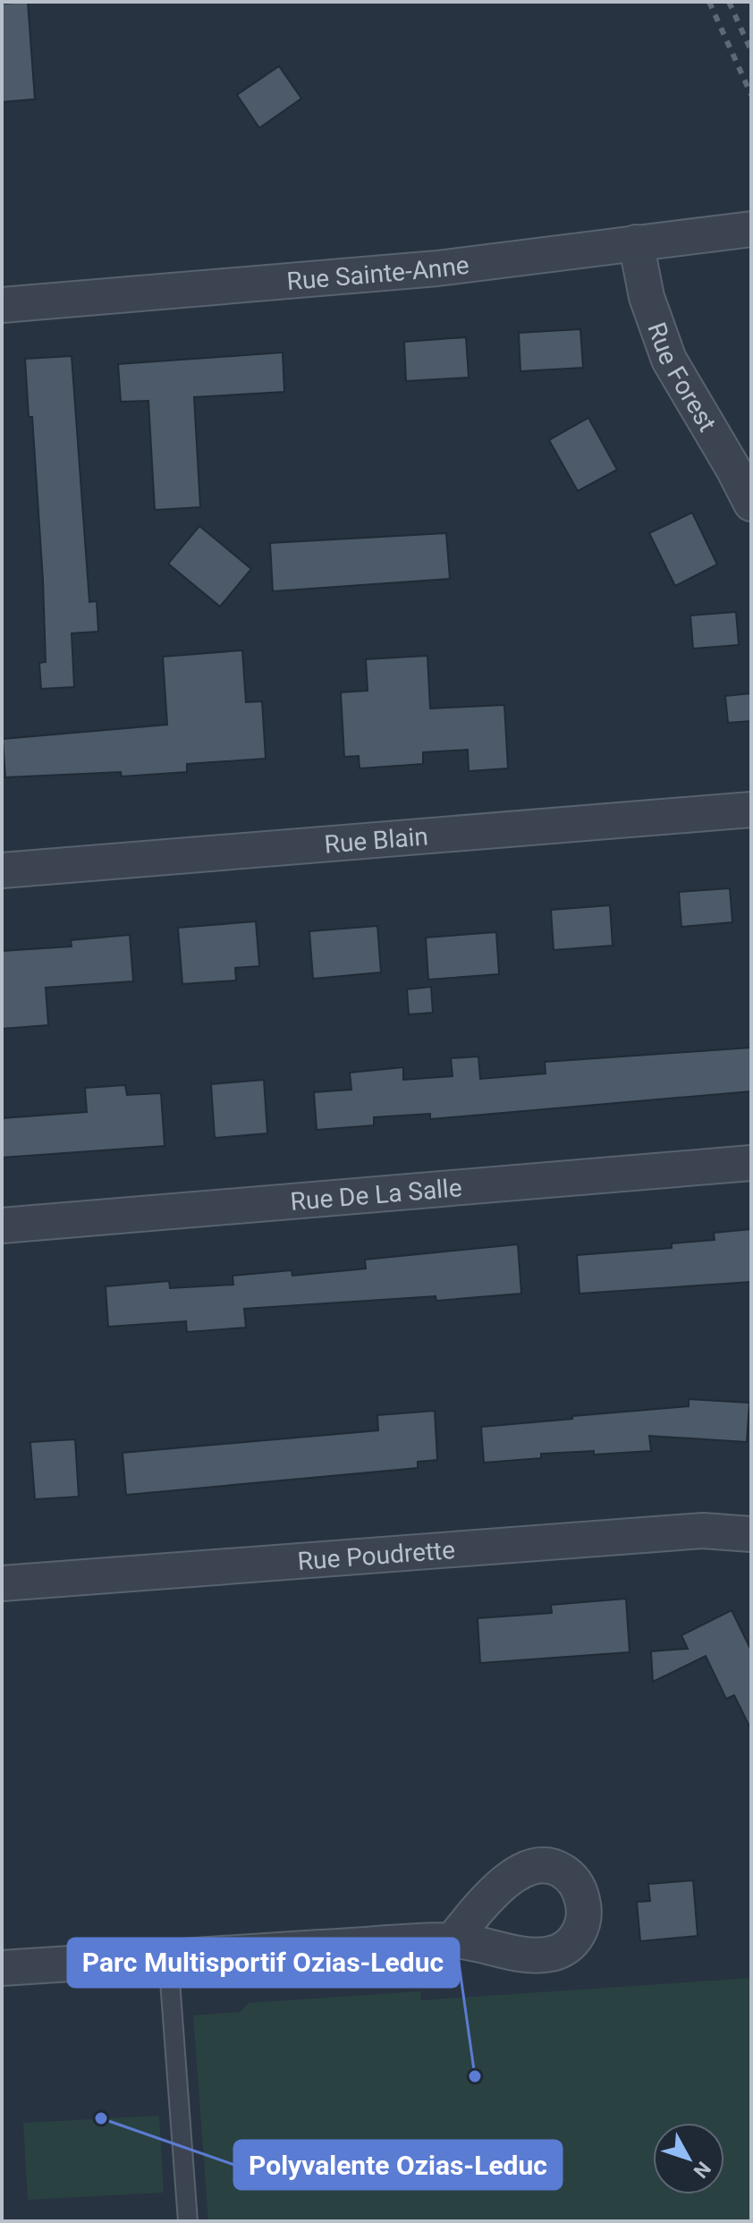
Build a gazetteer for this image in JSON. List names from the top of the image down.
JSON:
{
  "streets": {
    "street": [
      "Rue Sainte-Anne",
      "Rue Forest",
      "Rue Blain",
      "Rue De La Salle",
      "Rue Poudrette"
    ]
  },
  "crossings": [
    ["Rue Sainte-Anne", "Rue Forest"]
  ],
  "places": ["Parc Multisportif Ozias-Leduc", "Polyvalente Ozias-Leduc"],
  "north": "bottom right"
}
